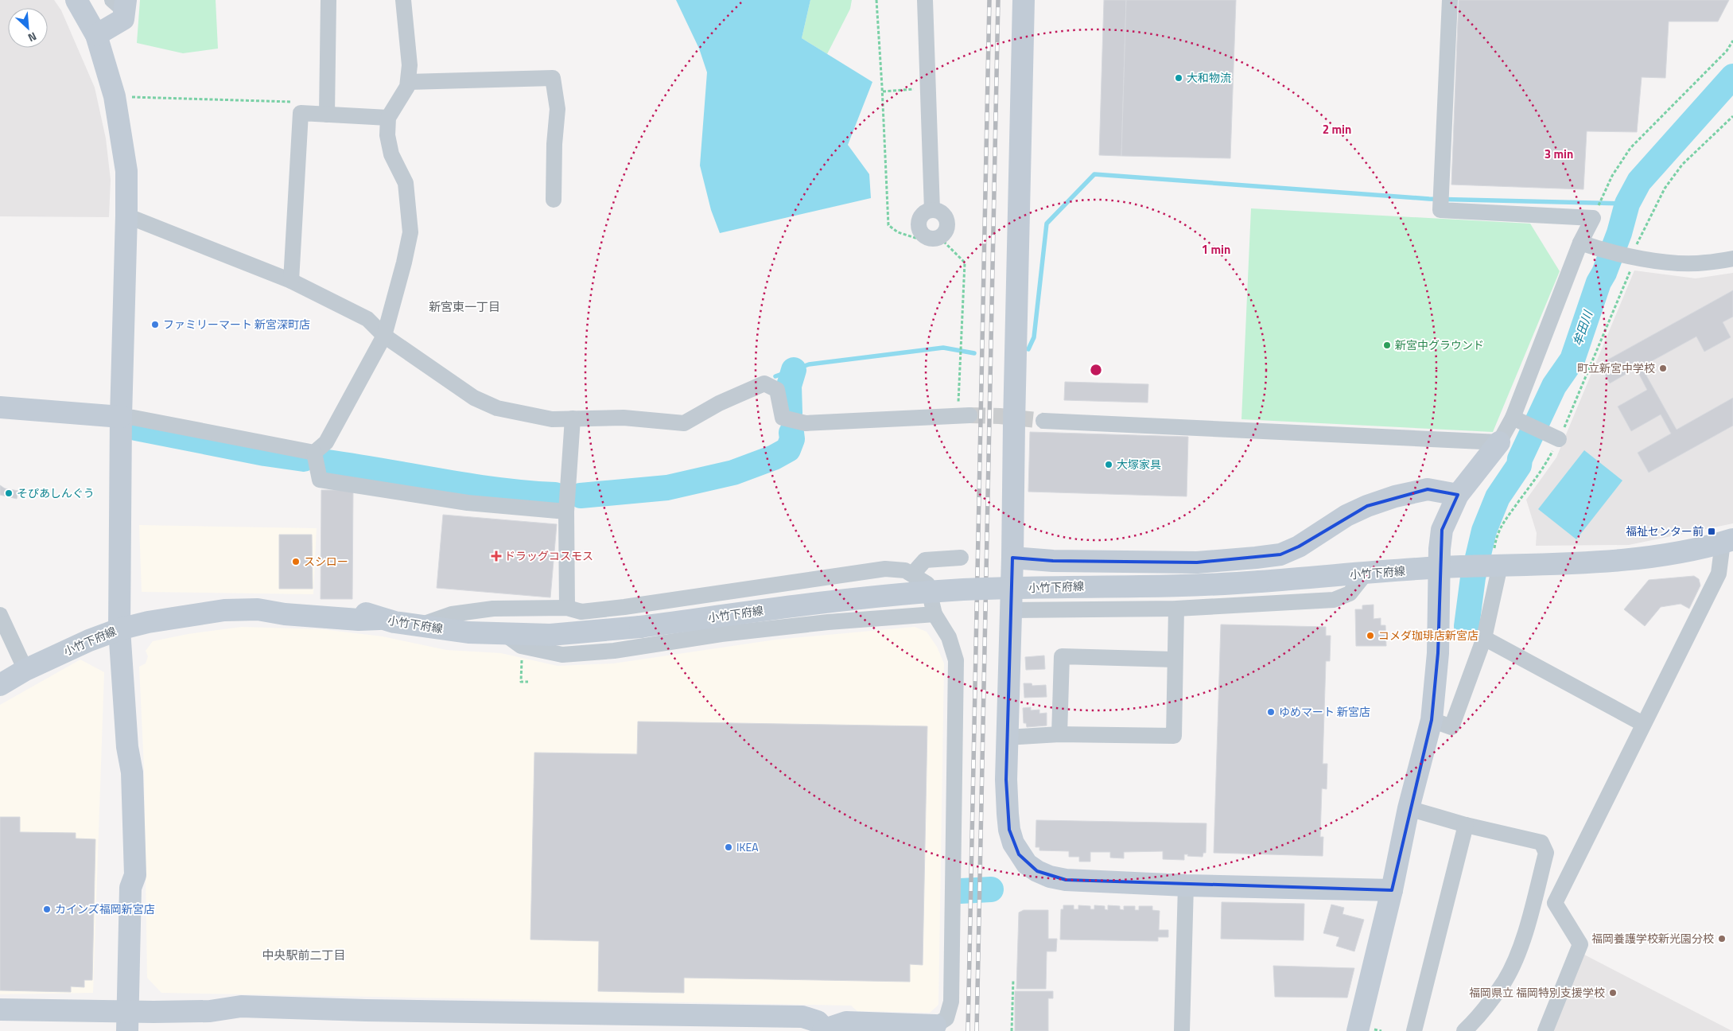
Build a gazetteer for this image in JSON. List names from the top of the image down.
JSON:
{
  "streets": {
    "street": ["小竹下府線"]
  },
  "districts": ["新宮東一丁目", "中央駅前二丁目"],
  "water": ["牟田川"],
  "places": {
    "other": [
      "大和物流",
      "ファミリーマート 新宮深町店",
      "新宮中グラウンド",
      "町立新宮中学校",
      "大塚家具",
      "そぴあしんぐう",
      "スシロー",
      "コメダ珈琲店新宮店",
      "ゆめマート 新宮店",
      "IKEA",
      "カインズ福岡新宮店",
      "福岡養護学校新光園分校",
      "福岡県立 福岡特別支援学校"
    ],
    "transit": ["福祉センター前"],
    "health": ["ドラッグコスモス"]
  },
  "north": "bottom right",
  "rings": ["2 min", "3 min", "1 min"]
}
